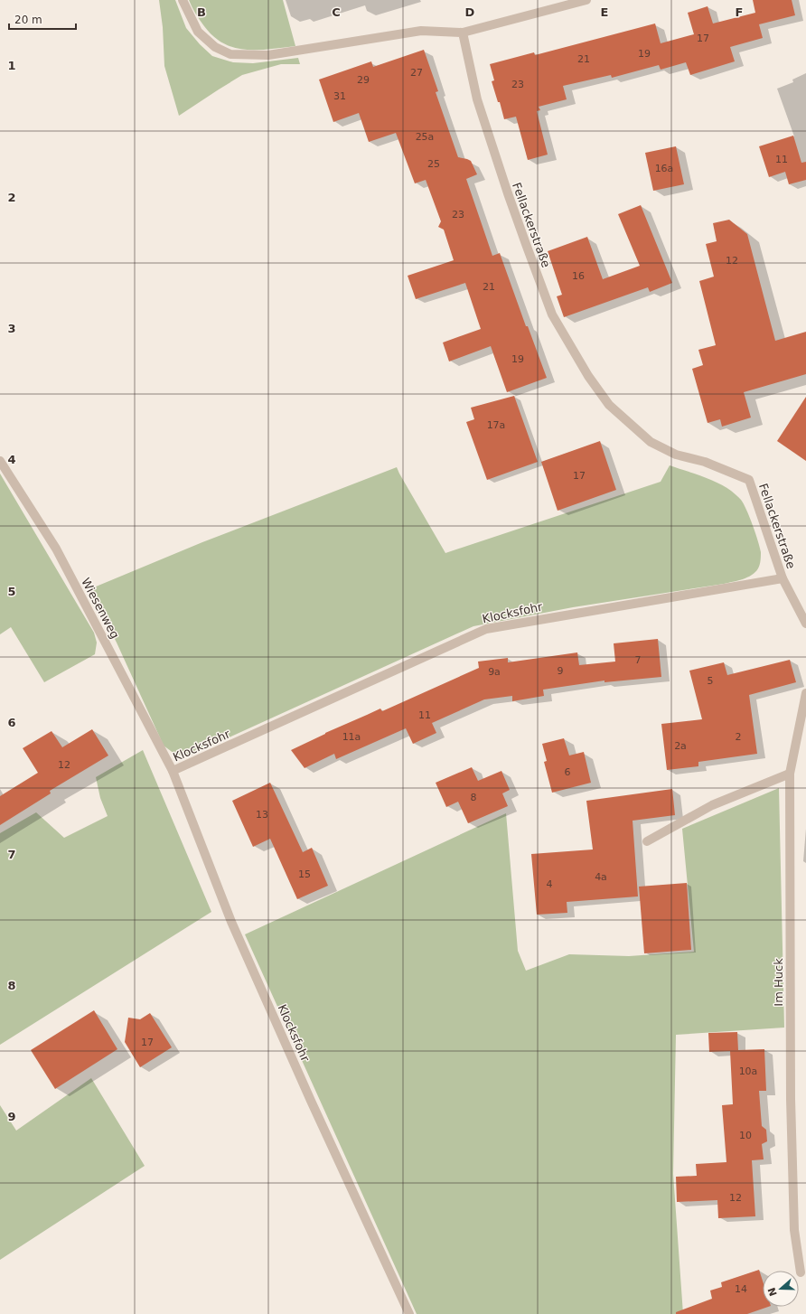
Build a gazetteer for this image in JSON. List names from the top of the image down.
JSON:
{
  "streets": {
    "street": [
      "Fellackerstraße",
      "Wiesenweg",
      "Klocksfohr",
      "Im Huck"
    ]
  },
  "crossings": [
    ["Fellackerstraße", "Klocksfohr"],
    ["Wiesenweg", "Klocksfohr"]
  ],
  "house_numbers": [
    "17",
    "19",
    "21",
    "27",
    "29",
    "23",
    "31",
    "25a",
    "11",
    "25",
    "16a",
    "23",
    "12",
    "16",
    "21",
    "19",
    "17a",
    "17",
    "7",
    "9",
    "9a",
    "5",
    "11",
    "11a",
    "2",
    "2a",
    "12",
    "6",
    "8",
    "13",
    "15",
    "4a",
    "4",
    "17",
    "10a",
    "10",
    "12",
    "14"
  ],
  "scale_bar": "20 m",
  "north": "left",
  "grid": {
    "columns": [
      "B",
      "C",
      "D",
      "E",
      "F"
    ],
    "rows": [
      "1",
      "2",
      "3",
      "4",
      "5",
      "6",
      "7",
      "8",
      "9"
    ]
  }
}
